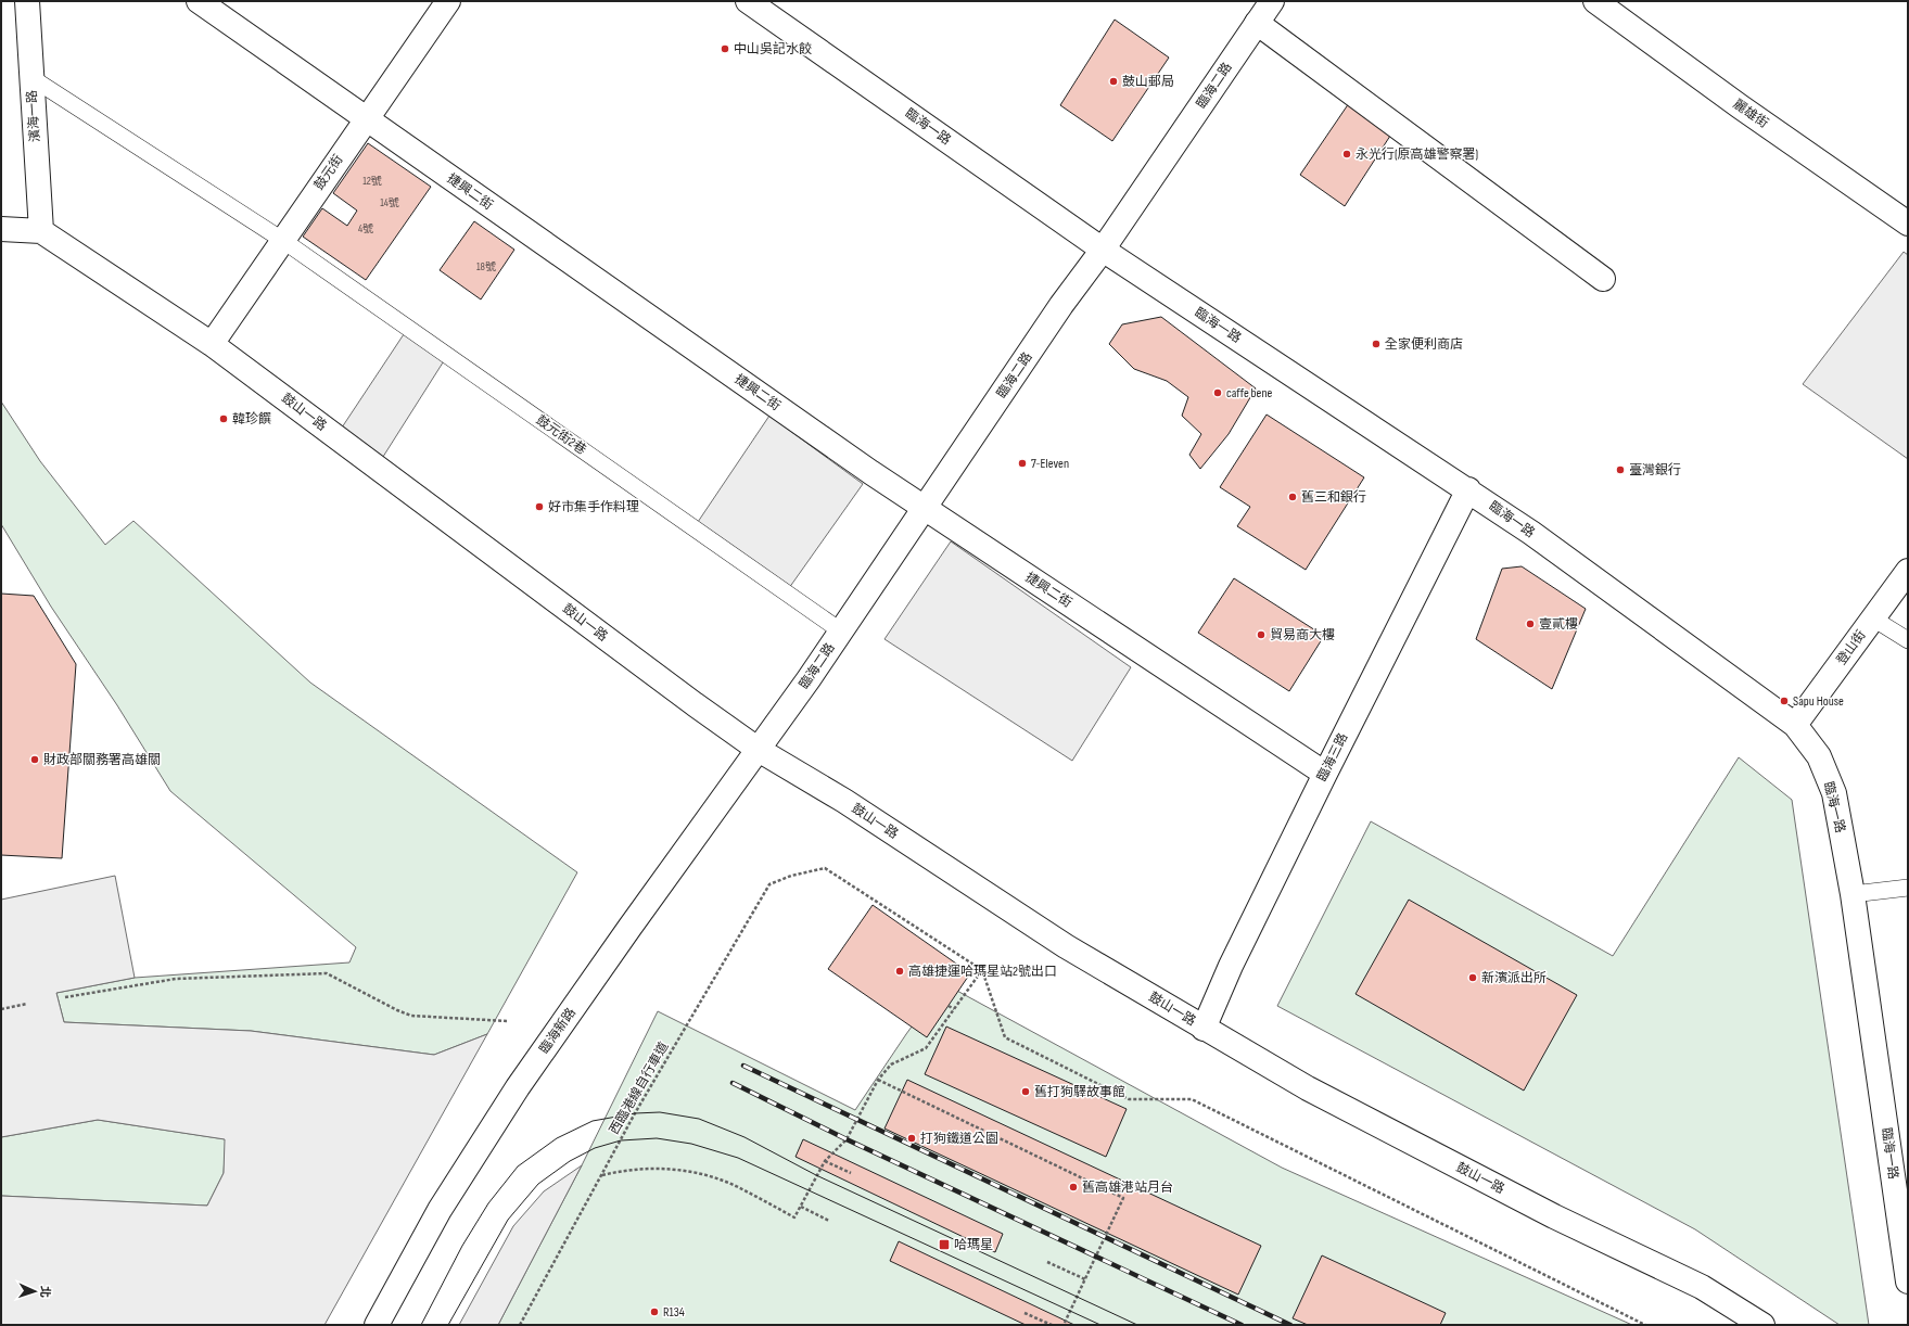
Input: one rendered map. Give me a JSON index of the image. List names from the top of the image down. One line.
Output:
{"streets":{"street":["臨海二路","麗雄街","濱海一路","臨海一路","鼓元街","捷興二街","鼓山一路","登山街","臨海三路","臨海新路"],"lane":["鼓元街2巷"],"path":["西臨港線自行車道"]},"crossings":[["臨海二路","臨海一路"],["臨海二路","捷興二街"],["臨海二路","鼓山一路"],["臨海二路","鼓元街2巷"],["臨海二路","臨海新路"],["濱海一路","鼓山一路"],["濱海一路","鼓元街2巷"],["臨海一路","登山街"],["臨海一路","臨海三路"],["鼓元街","捷興二街"],["鼓元街","鼓山一路"],["鼓元街","鼓元街2巷"],["捷興二街","臨海三路"],["鼓山一路","臨海三路"],["鼓山一路","臨海新路"]],"places":{"other":["中山吳記水餃","鼓山郵局","永光行(原高雄警察署)","全家便利商店","caffe bene","韓珍饌","7-Eleven","臺灣銀行","舊三和銀行","好市集手作料理","壹貳樓","貿易商大樓","Sapu House","財政部關務署高雄關","高雄捷運哈瑪星站2號出口","新濱派出所","舊打狗驛故事館","打狗鐵道公園","舊高雄港站月台","R134"],"transit":["哈瑪星"]},"house_numbers":["12號","14號","4號","18號"],"north":"right"}
